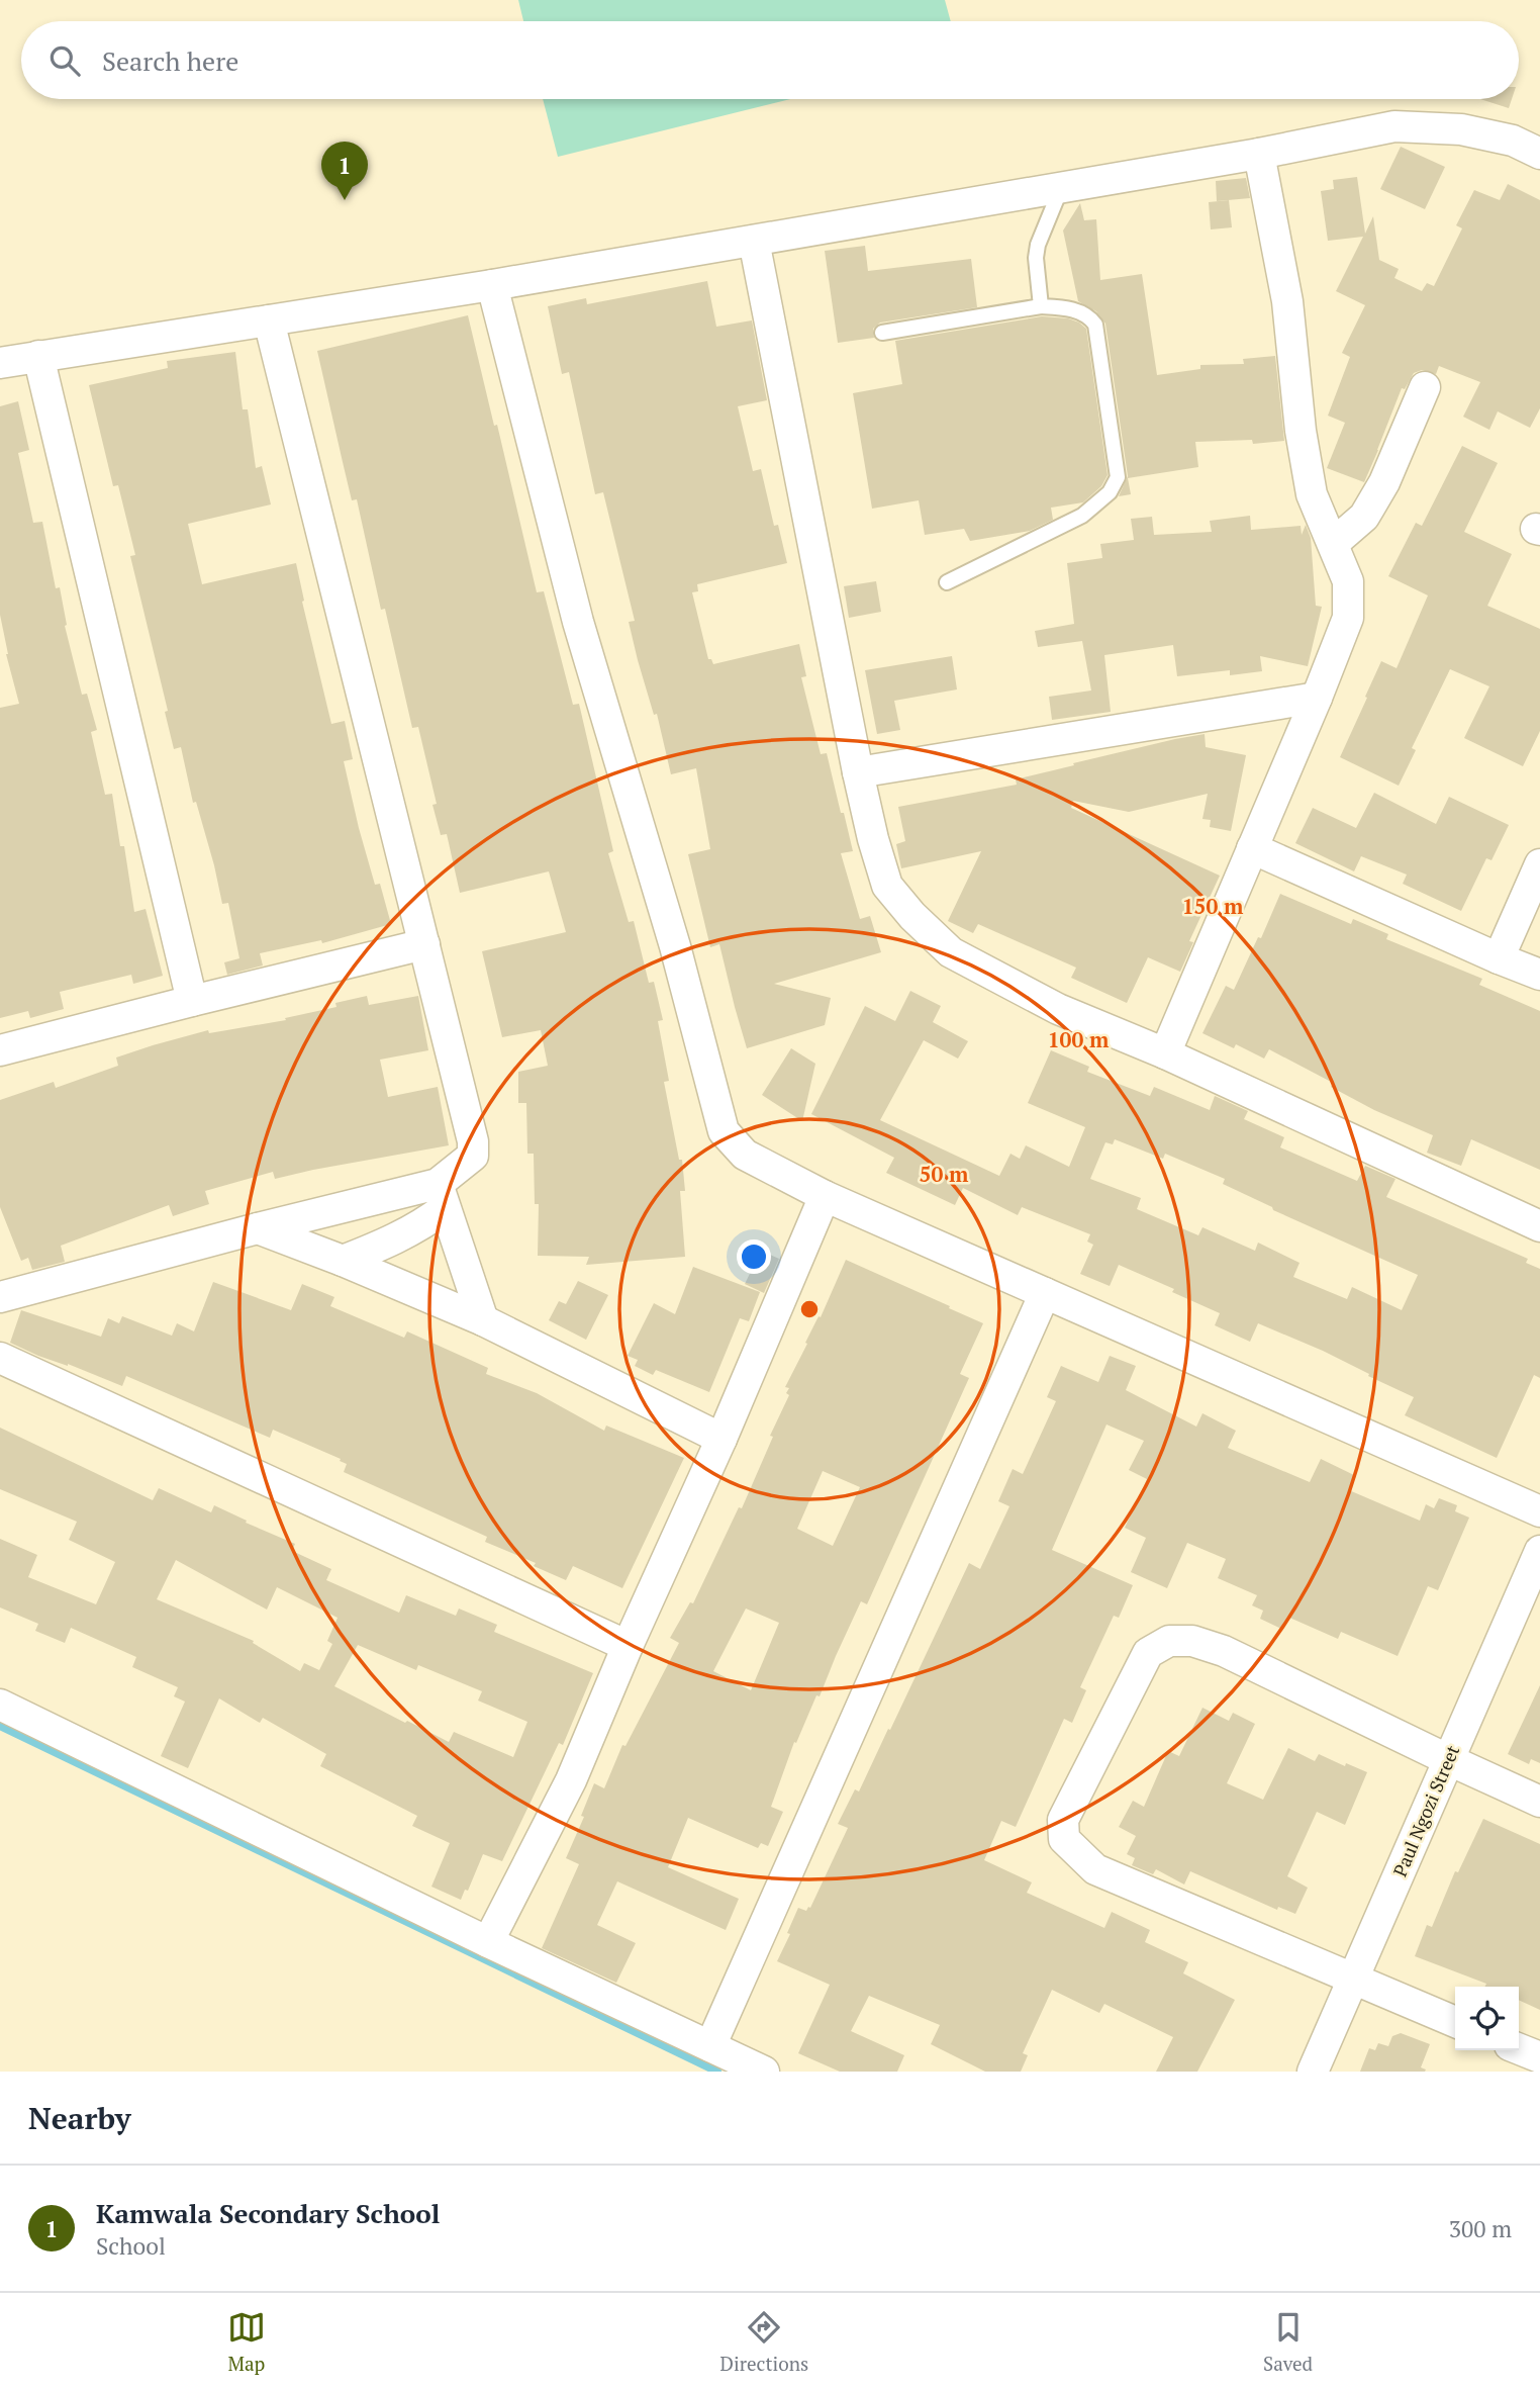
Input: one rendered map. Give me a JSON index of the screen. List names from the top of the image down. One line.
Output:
{"streets":{"street":["Paul Ngozi Street"]},"page":{"search":"Search here","pins":"1","heading":"Nearby","list":[{"mark":"1","name":"Kamwala Secondary School","note":"School","value":"300 m"}],"nav":["Map","Directions","Saved"]},"rings":["150 m","100 m","50 m"]}
